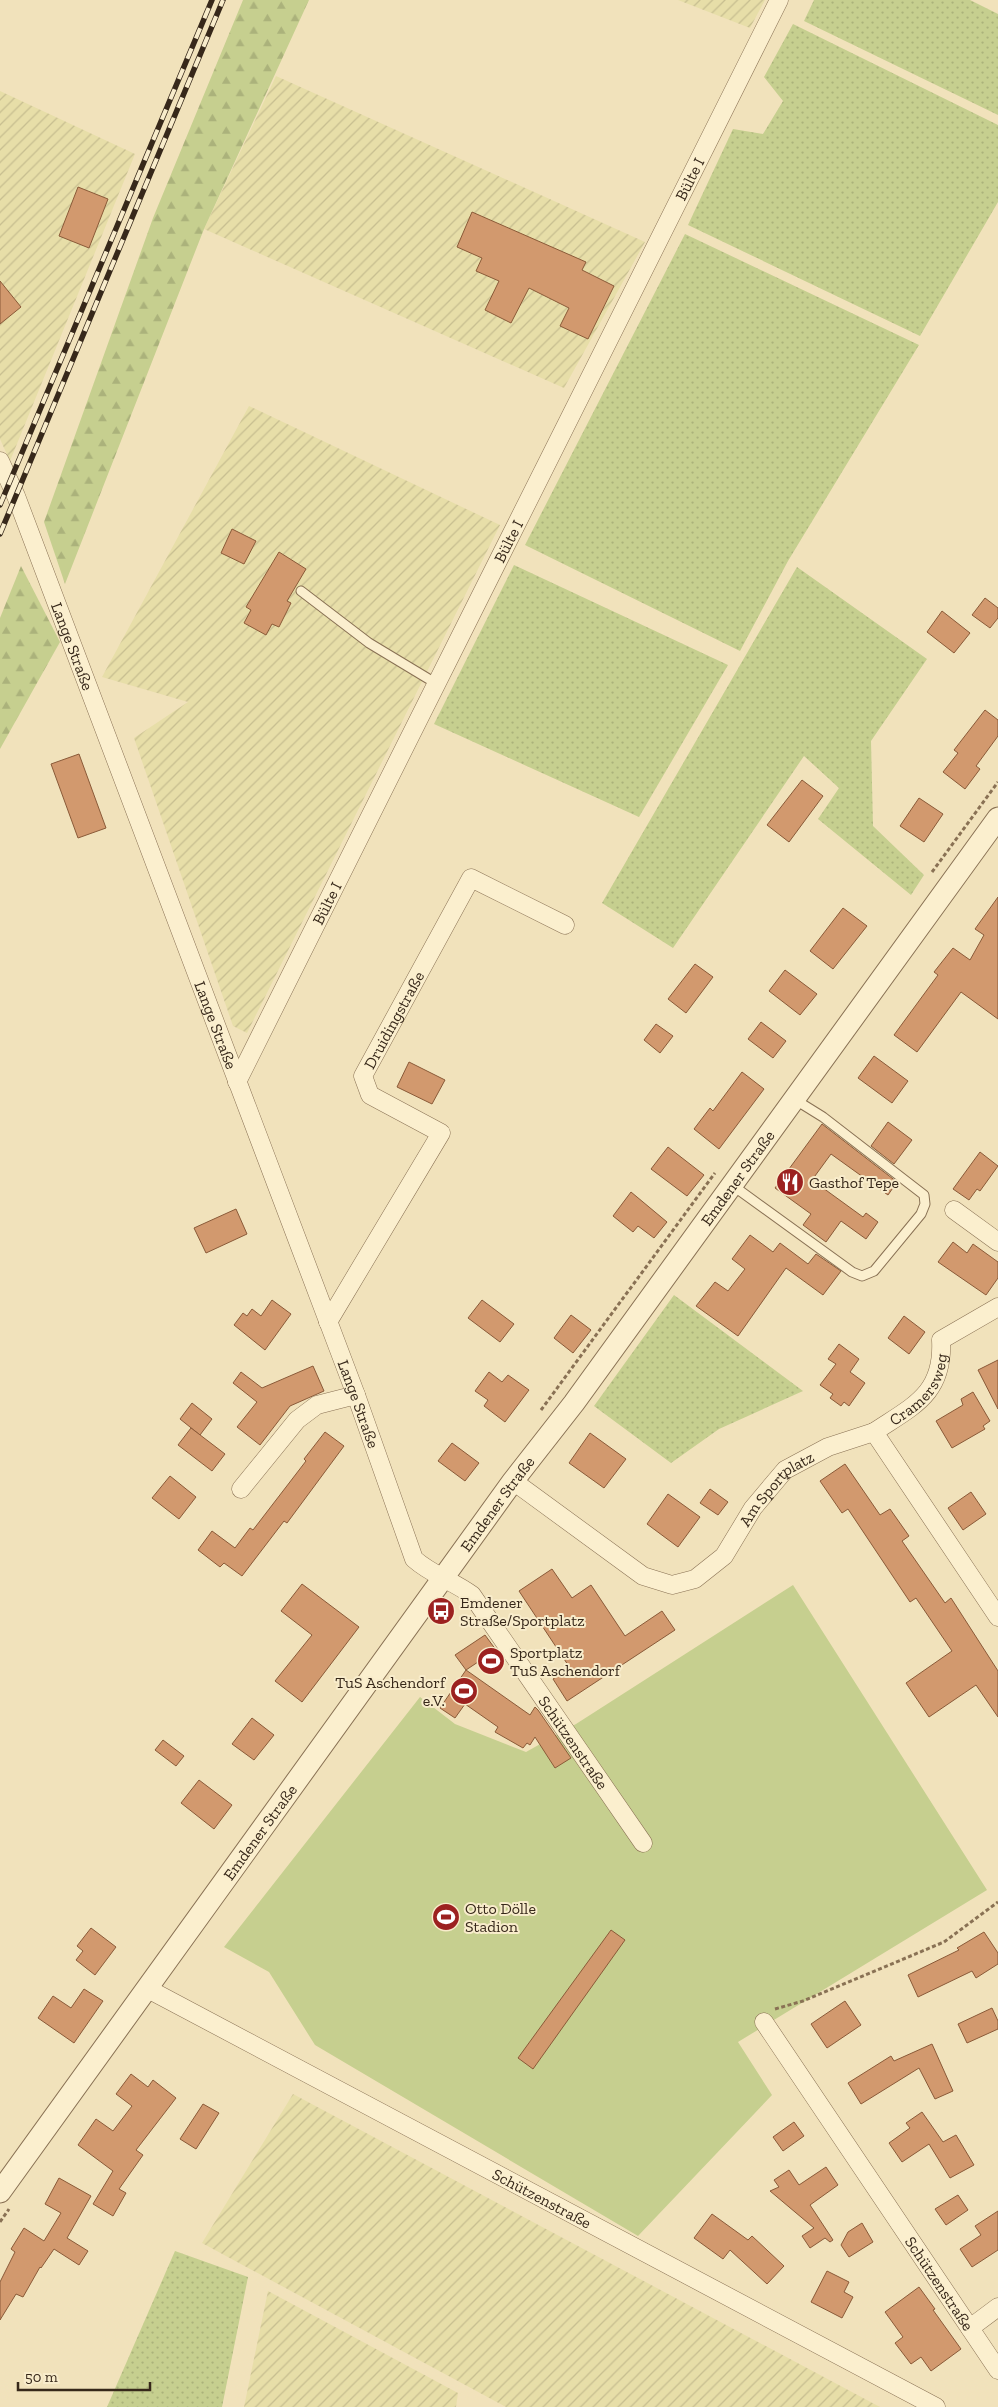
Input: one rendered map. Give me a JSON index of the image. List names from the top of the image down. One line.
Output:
{"streets":{"street":["Bülte I","Lange Straße","Druidingstraße","Emdener Straße","Cramersweg","Am Sportplatz","Schützenstraße"]},"crossings":[["Bülte I","Lange Straße"],["Lange Straße","Druidingstraße"],["Lange Straße","Emdener Straße"],["Lange Straße","Schützenstraße"],["Emdener Straße","Am Sportplatz"],["Emdener Straße","Schützenstraße"],["Cramersweg","Am Sportplatz"]],"places":{"restaurant":["Gasthof Tepe"],"bus stop":["Emdener Straße/Sportplatz"],"sports":["Sportplatz TuS Aschendorf","TuS Aschendorf e.V.","Otto Dölle Stadion"]},"scale_bar":"50 m"}
